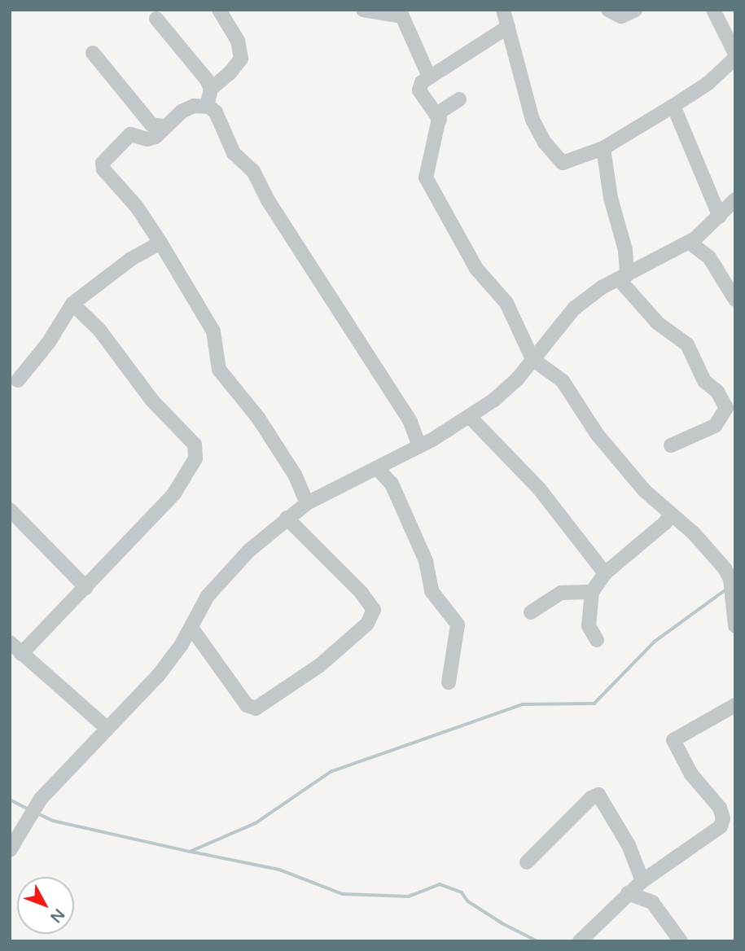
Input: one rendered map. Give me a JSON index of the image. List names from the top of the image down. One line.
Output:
{"north":"bottom right"}
